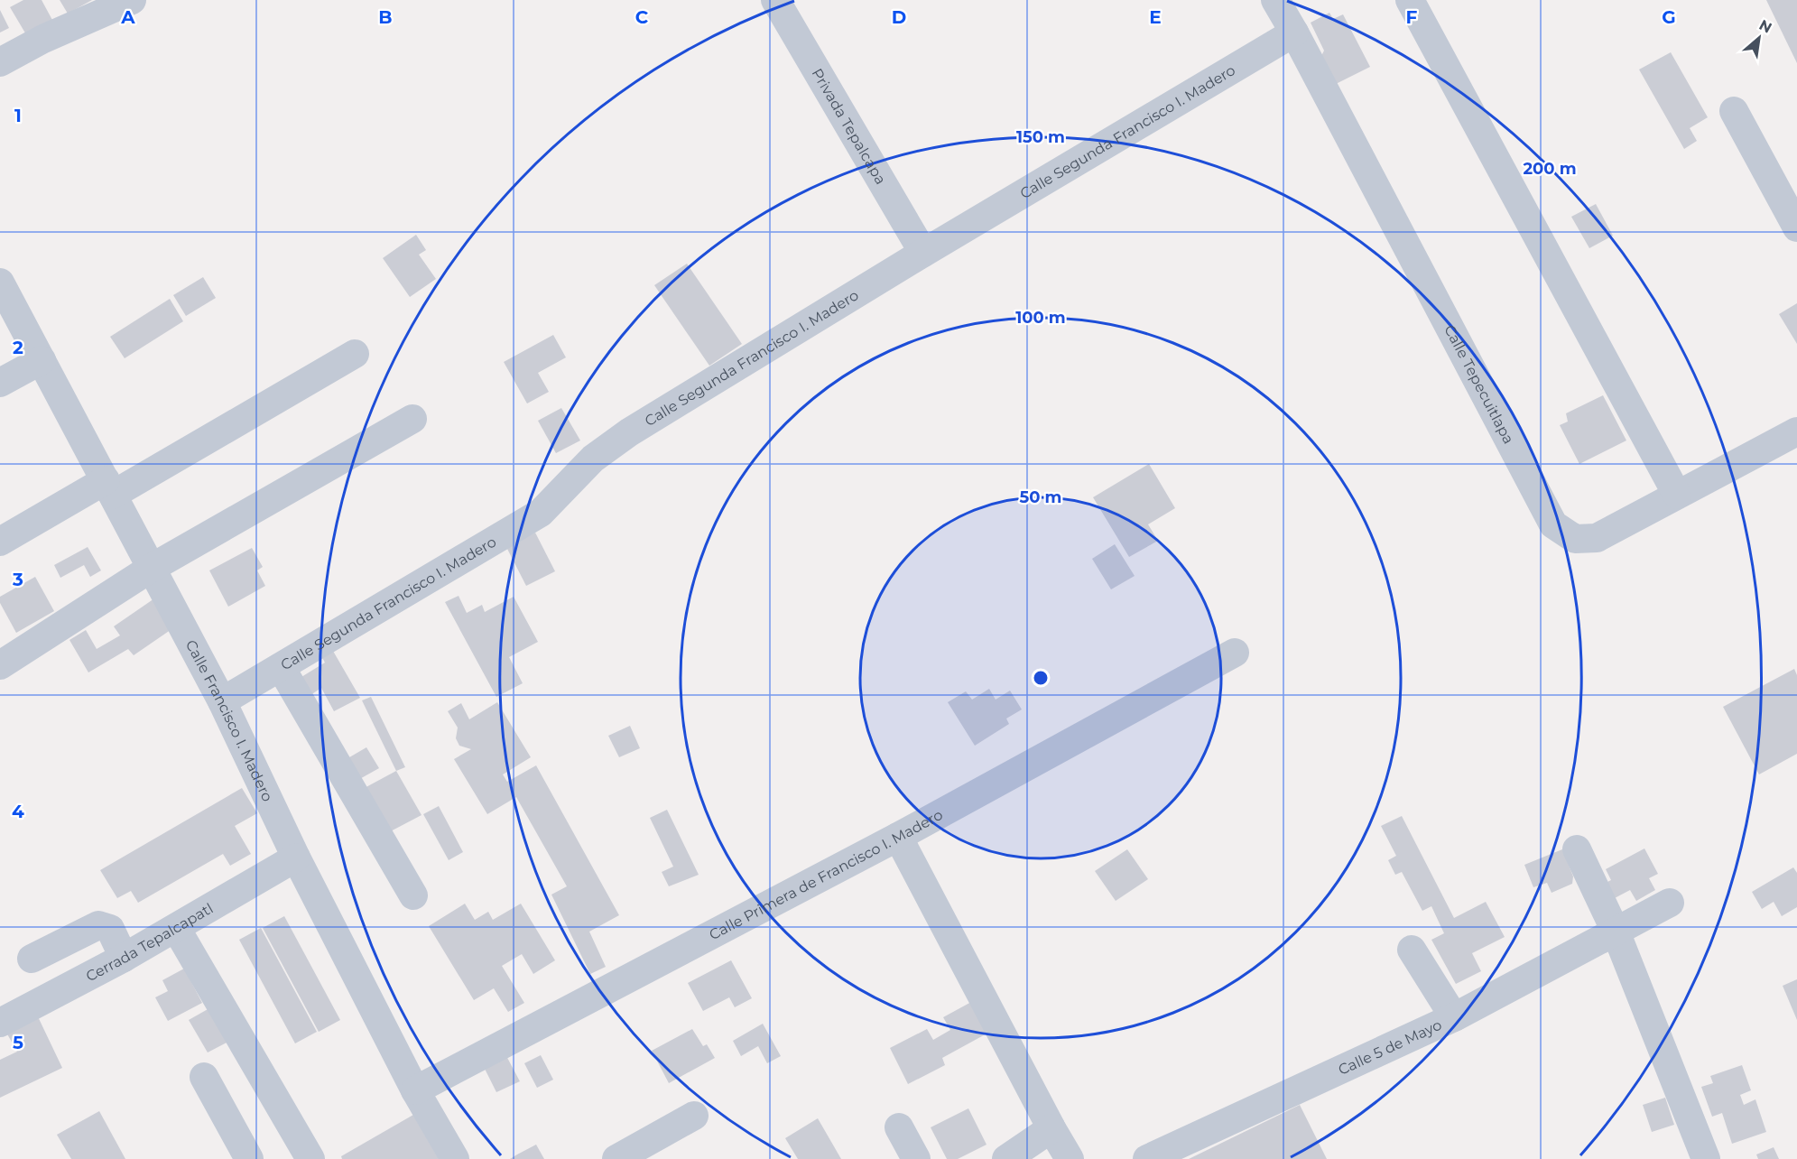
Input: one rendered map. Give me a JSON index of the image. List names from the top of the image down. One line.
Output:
{"streets":{"street":["Privada Tepalcapa","Calle Segunda Francisco I. Madero","Calle Tepecuitlapa","Calle Francisco I. Madero","Calle Primera de Francisco I. Madero","Cerrada Tepalcapatl","Calle 5 de Mayo"]},"crossings":[["Privada Tepalcapa","Calle Segunda Francisco I. Madero"],["Calle Segunda Francisco I. Madero","Calle Tepecuitlapa"],["Calle Segunda Francisco I. Madero","Calle Francisco I. Madero"],["Calle Francisco I. Madero","Calle Primera de Francisco I. Madero"],["Calle Francisco I. Madero","Cerrada Tepalcapatl"]],"north":"top right","grid":{"columns":["A","B","C","D","E","F","G"],"rows":["1","2","3","4","5"]},"rings":["150 m","200 m","100 m","50 m"]}
